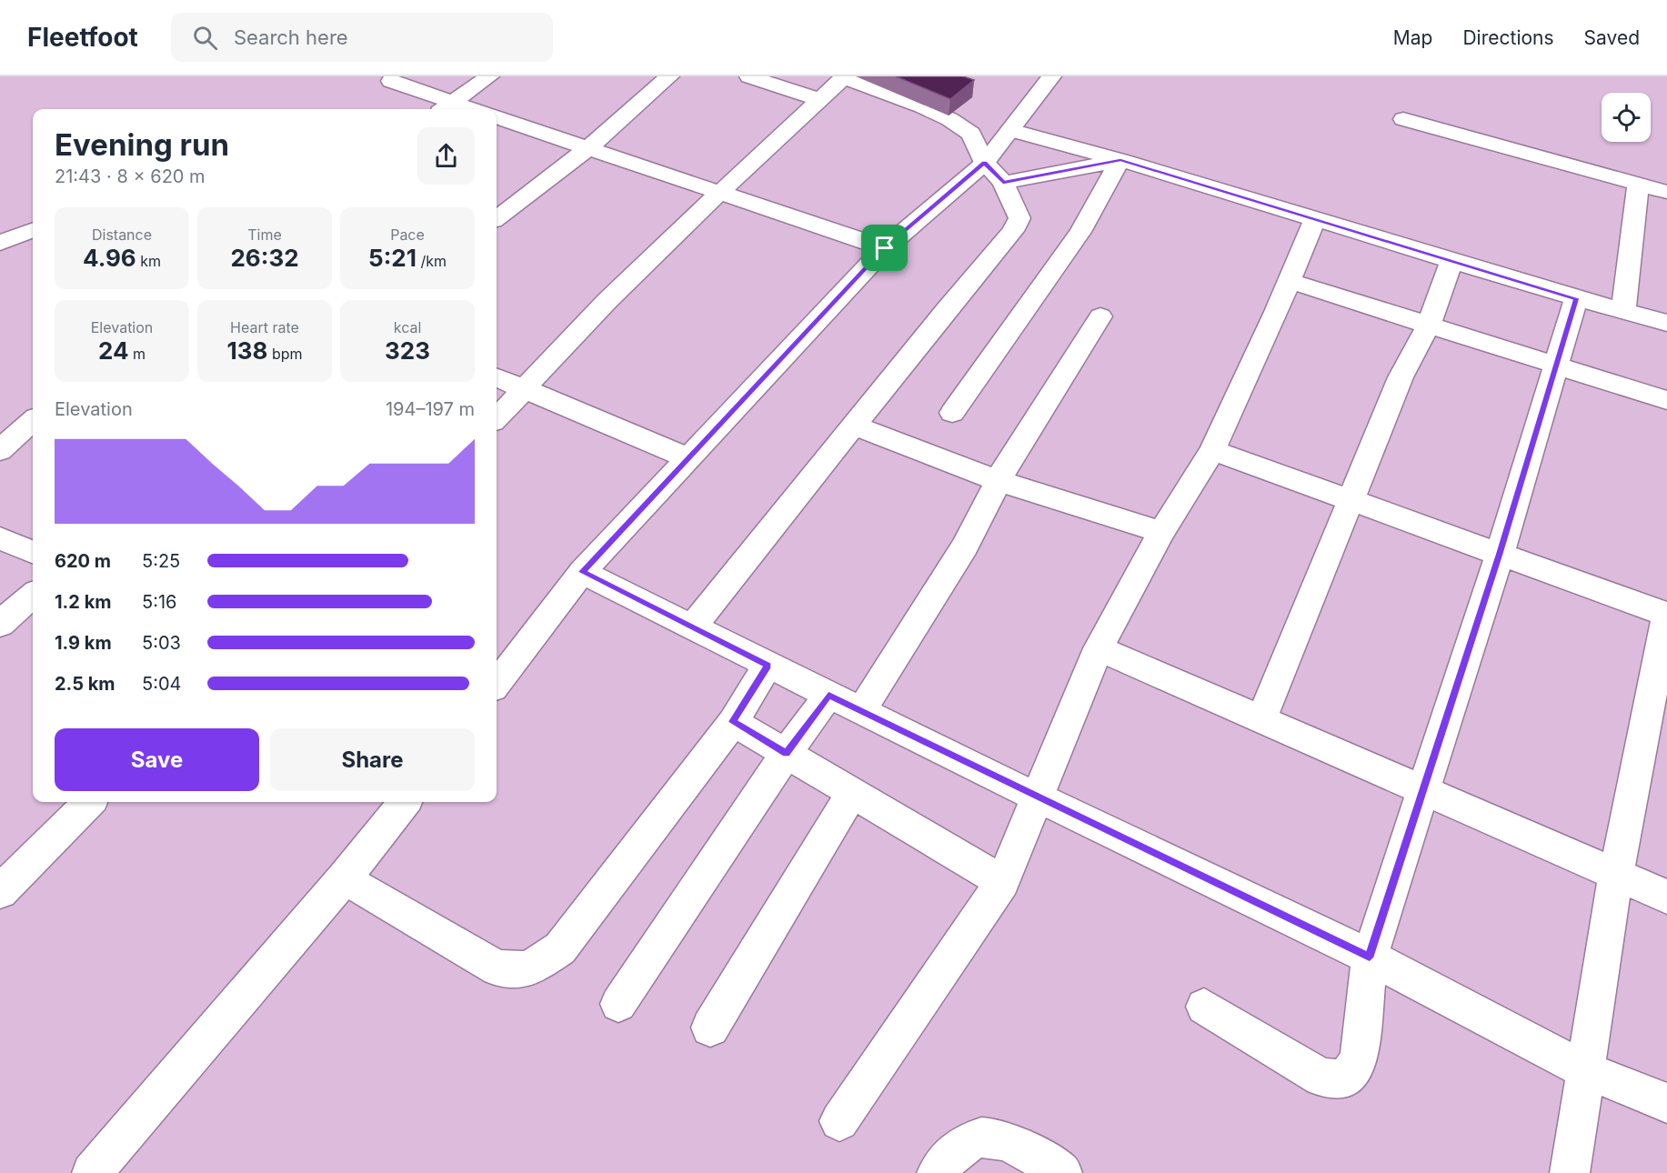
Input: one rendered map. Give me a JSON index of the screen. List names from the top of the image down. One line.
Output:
{"page":{"header":"Fleetfoot","search":"Search here","nav":["Map","Directions","Saved"],"heading":["Evening run","21:43 · 8 × 620 m"],"stats":[["Distance","4.96 km"],["Time","26:32"],["Pace","5:21 /km"],["Elevation","24 m"],["Heart rate","138 bpm"],["kcal","323"]],"chart":["Elevation","194–197 m"],"list":[{"name":"620 m","note":"5:25"},{"name":"1.2 km","note":"5:16"},{"name":"1.9 km","note":"5:03"},{"name":"2.5 km","note":"5:04"}],"buttons":["Save","Share"]}}
